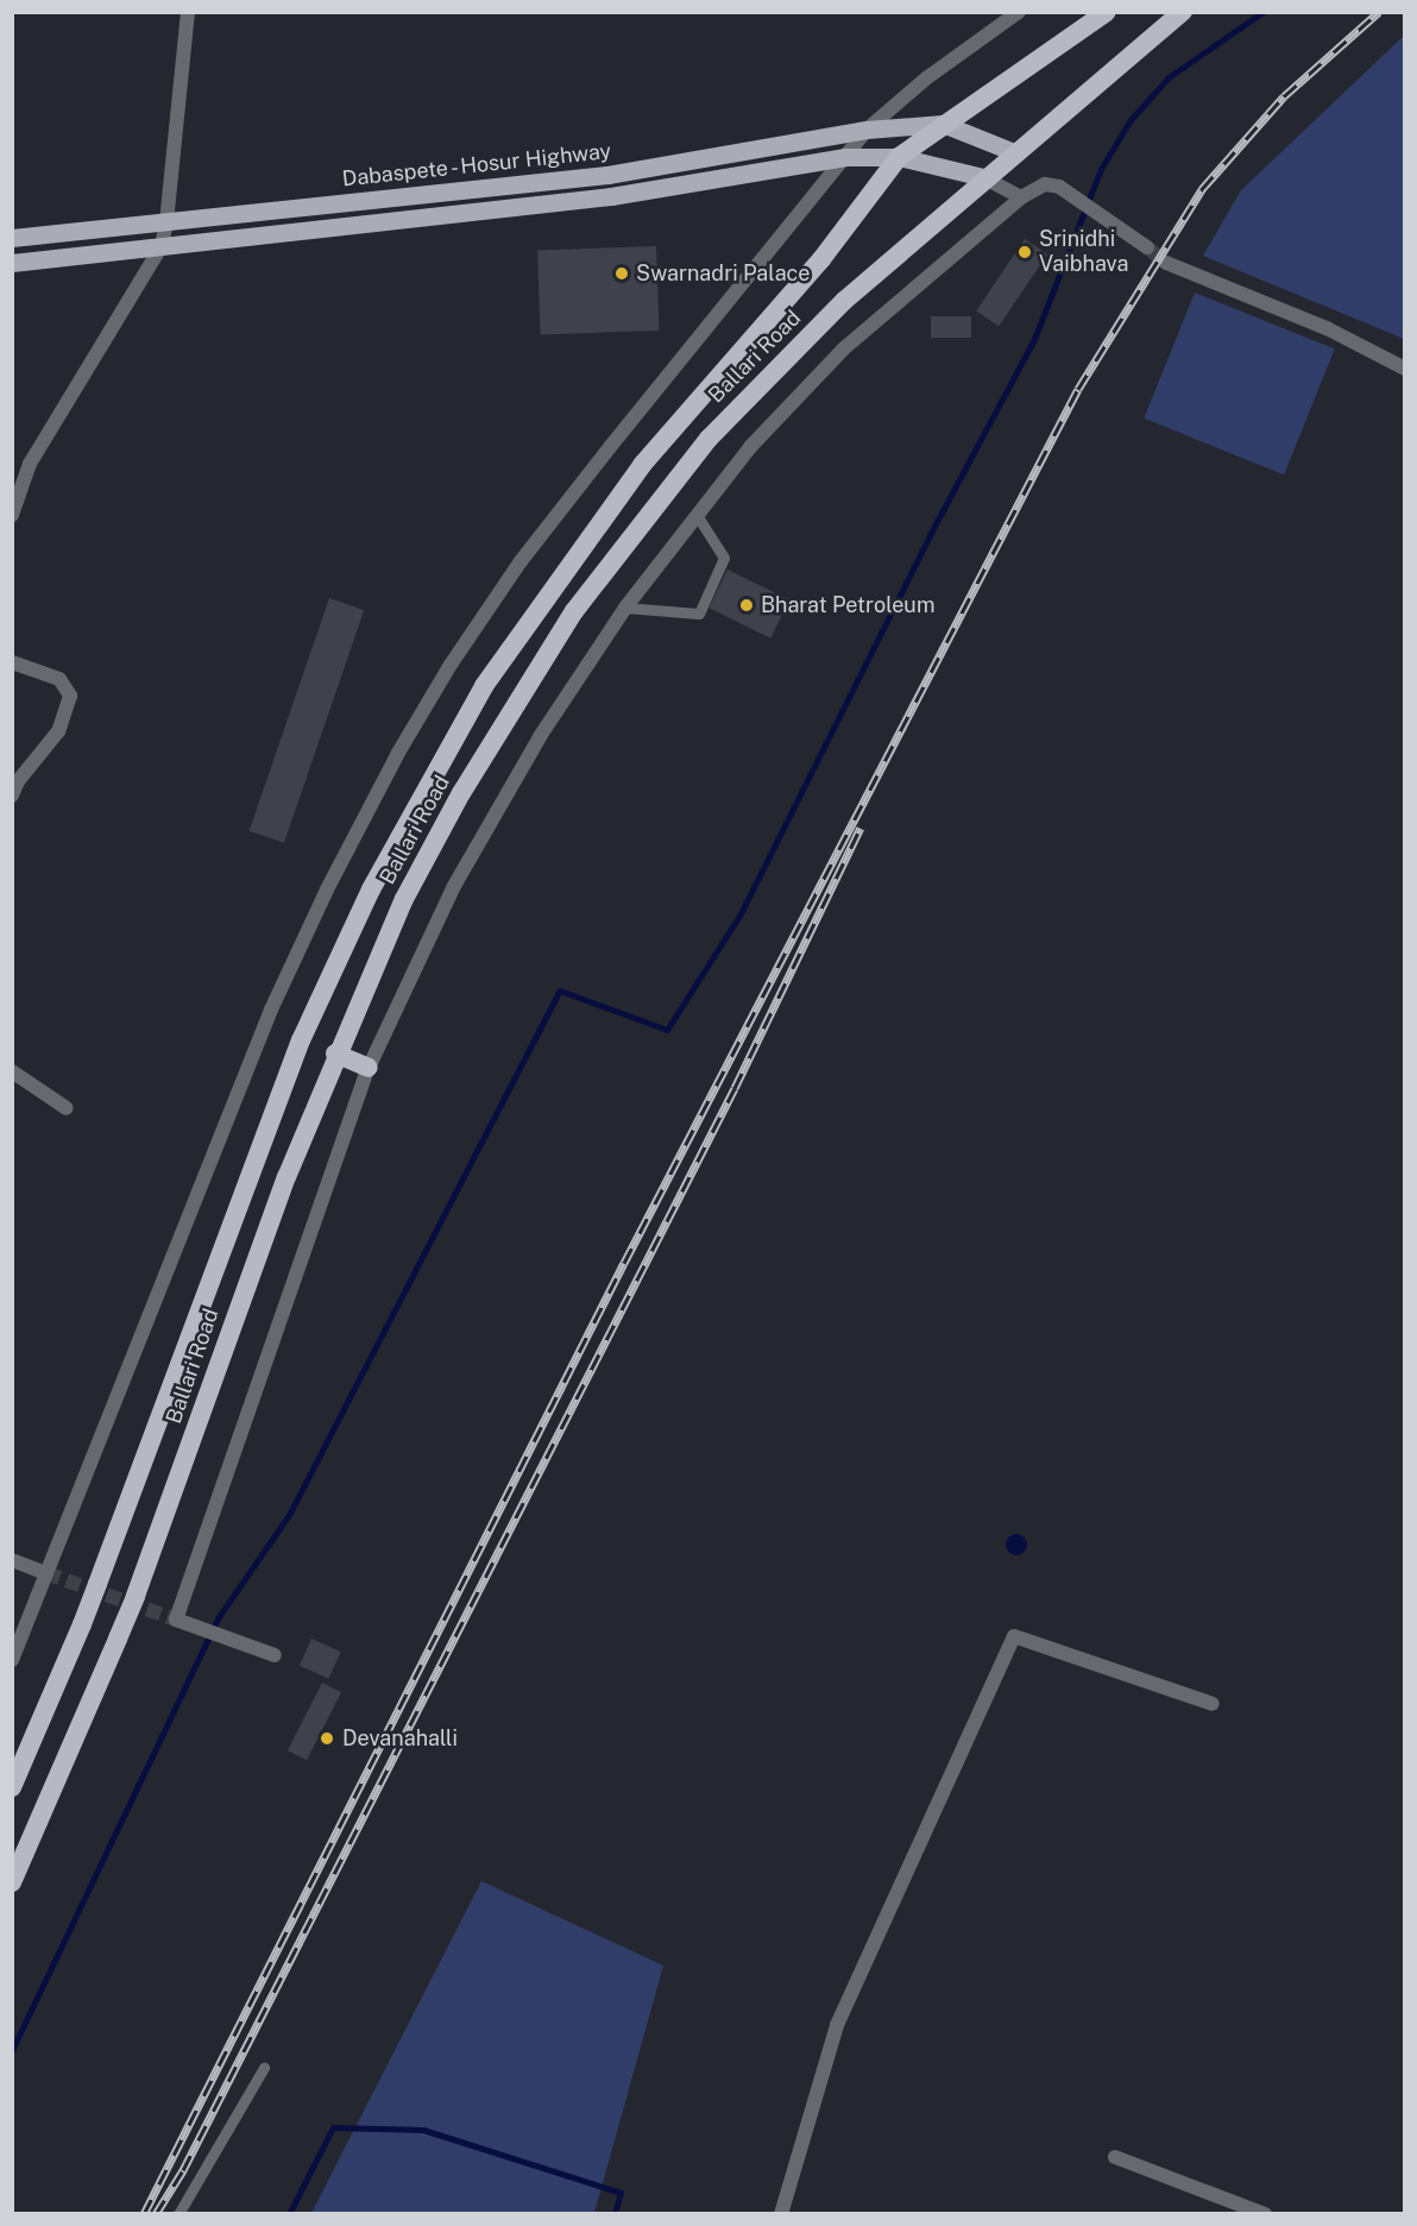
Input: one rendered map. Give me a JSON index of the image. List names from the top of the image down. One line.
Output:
{"streets":{"highway":["Ballari Road"],"main road":["Dabaspete - Hosur Highway"]},"crossings":[["Dabaspete - Hosur Highway","Ballari Road"]],"places":["Srinidhi Vaibhava","Swarnadri Palace","Bharat Petroleum","Devanahalli"]}
